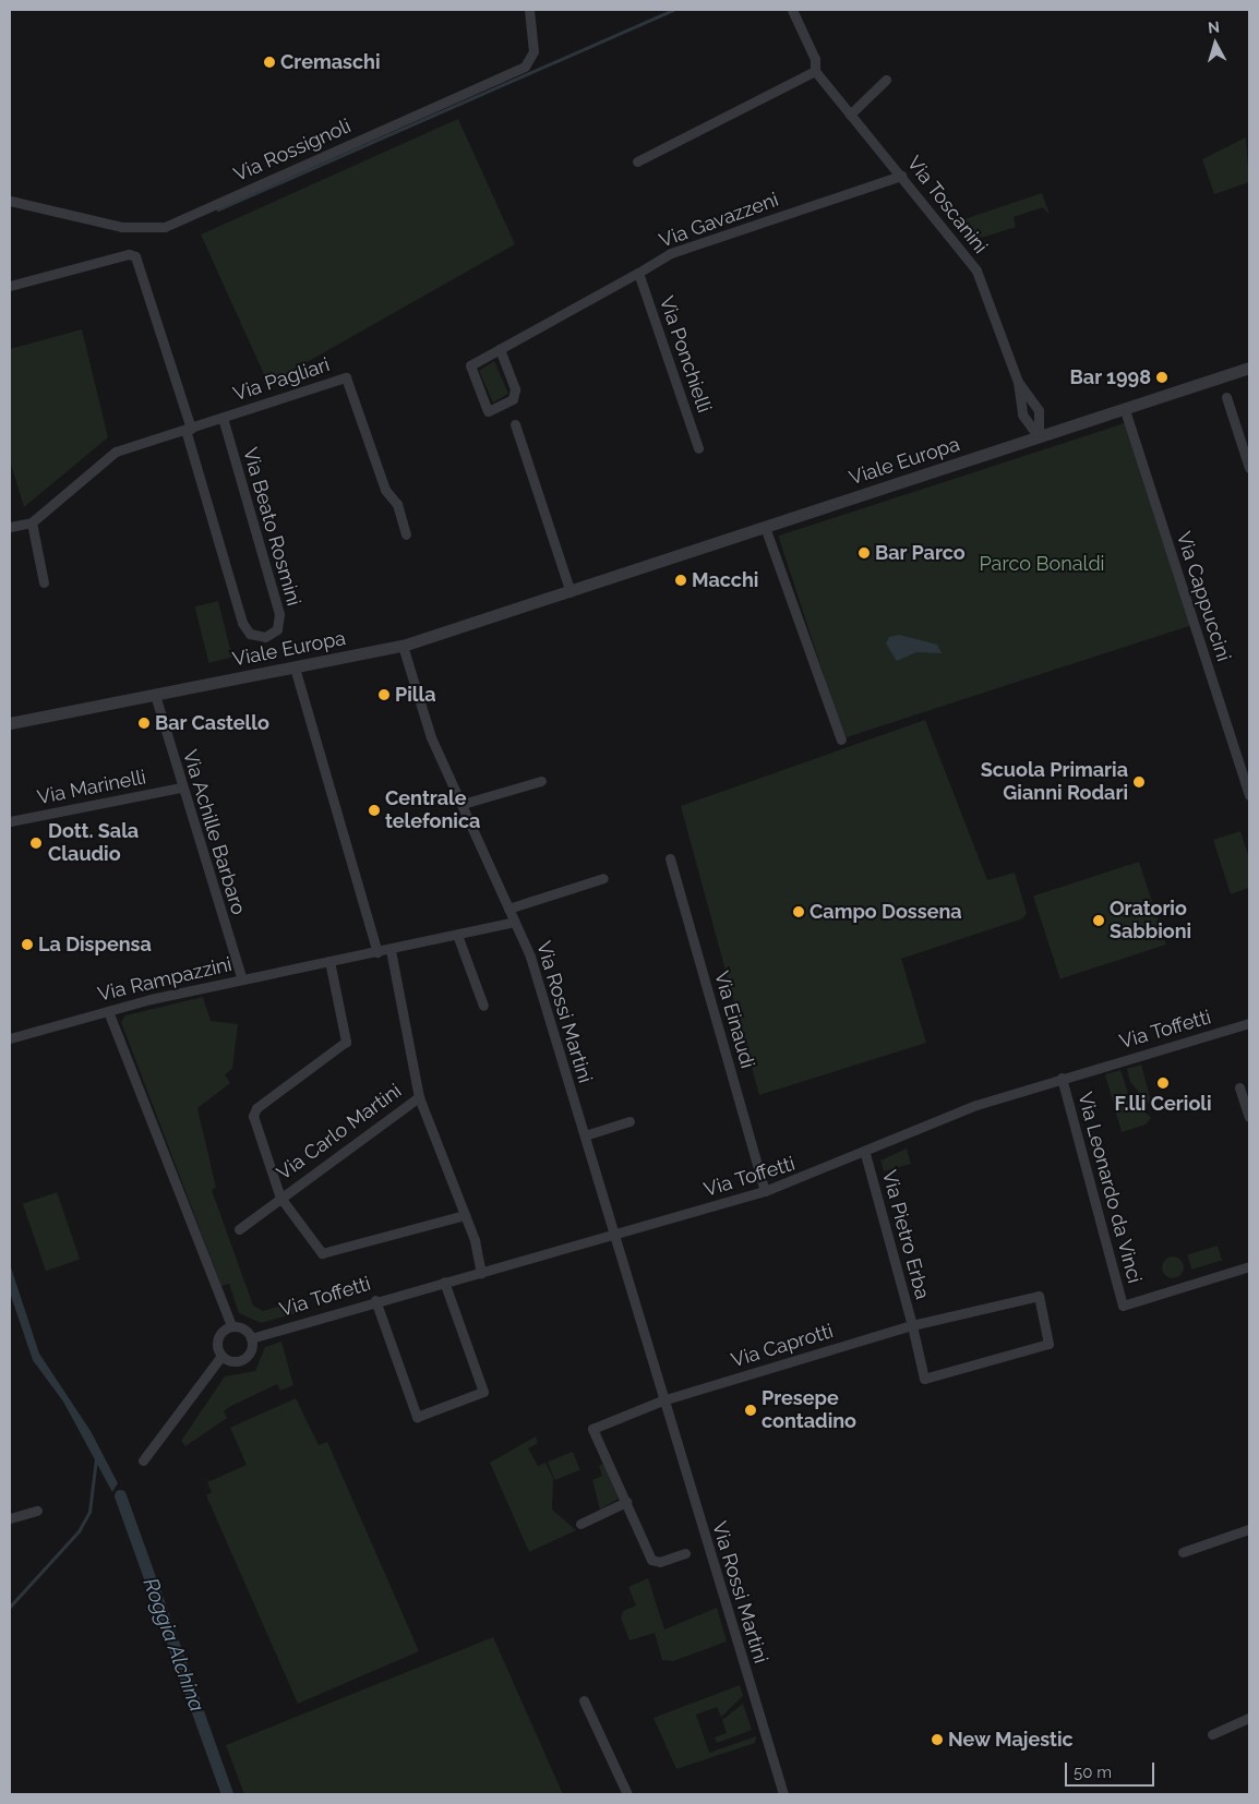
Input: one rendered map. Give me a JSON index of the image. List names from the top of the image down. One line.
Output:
{"streets":{"street":["Via Rossignoli","Via Toscanini","Via Gavazzeni","Via Ponchielli","Via Pagliari","Viale Europa","Via Beato Rosmini","Via Cappuccini","Via Marinelli","Via Achille Barbaro","Via Rampazzini","Via Rossi Martini","Via Einaudi","Via Toffetti","Via Carlo Martini","Via Leonardo da Vinci","Via Pietro Erba","Via Caprotti"]},"crossings":[["Via Toscanini","Via Gavazzeni"],["Via Toscanini","Viale Europa"],["Via Gavazzeni","Via Ponchielli"],["Via Pagliari","Via Beato Rosmini"],["Viale Europa","Via Cappuccini"],["Viale Europa","Via Achille Barbaro"],["Viale Europa","Via Rossi Martini"],["Via Marinelli","Via Achille Barbaro"],["Via Achille Barbaro","Via Rampazzini"],["Via Rampazzini","Via Rossi Martini"],["Via Rampazzini","Via Carlo Martini"],["Via Rossi Martini","Via Toffetti"],["Via Rossi Martini","Via Caprotti"],["Via Einaudi","Via Toffetti"],["Via Toffetti","Via Carlo Martini"],["Via Toffetti","Via Leonardo da Vinci"],["Via Toffetti","Via Pietro Erba"],["Via Pietro Erba","Via Caprotti"]],"water":["Roggia Alchina"],"parks":["Parco Bonaldi"],"places":["Cremaschi","Bar 1998","Bar Parco","Macchi","Pilla","Bar Castello","Scuola Primaria Gianni Rodari","Centrale telefonica","Dott. Sala Claudio","Campo Dossena","Oratorio Sabbioni","La Dispensa","F.lli Cerioli","Presepe contadino","New Majestic"],"scale_bar":"50 m","north":"top"}
